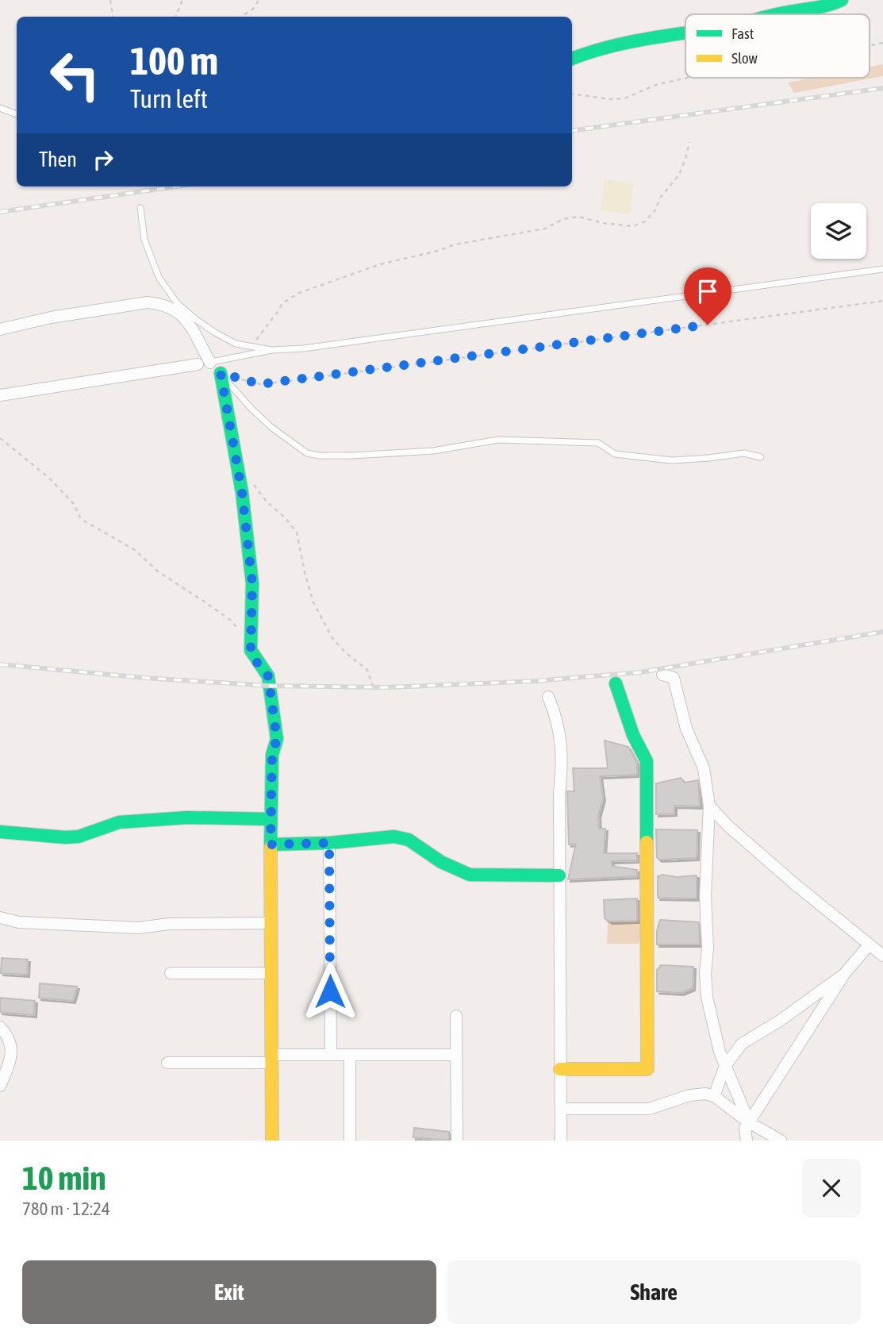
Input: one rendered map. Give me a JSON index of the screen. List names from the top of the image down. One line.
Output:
{"legend":["Fast","Slow"],"page":{"turn":["100 m","Turn left"],"then":"Then","heading":["10 min","780 m · 12:24"],"buttons":["Exit","Share"]}}
